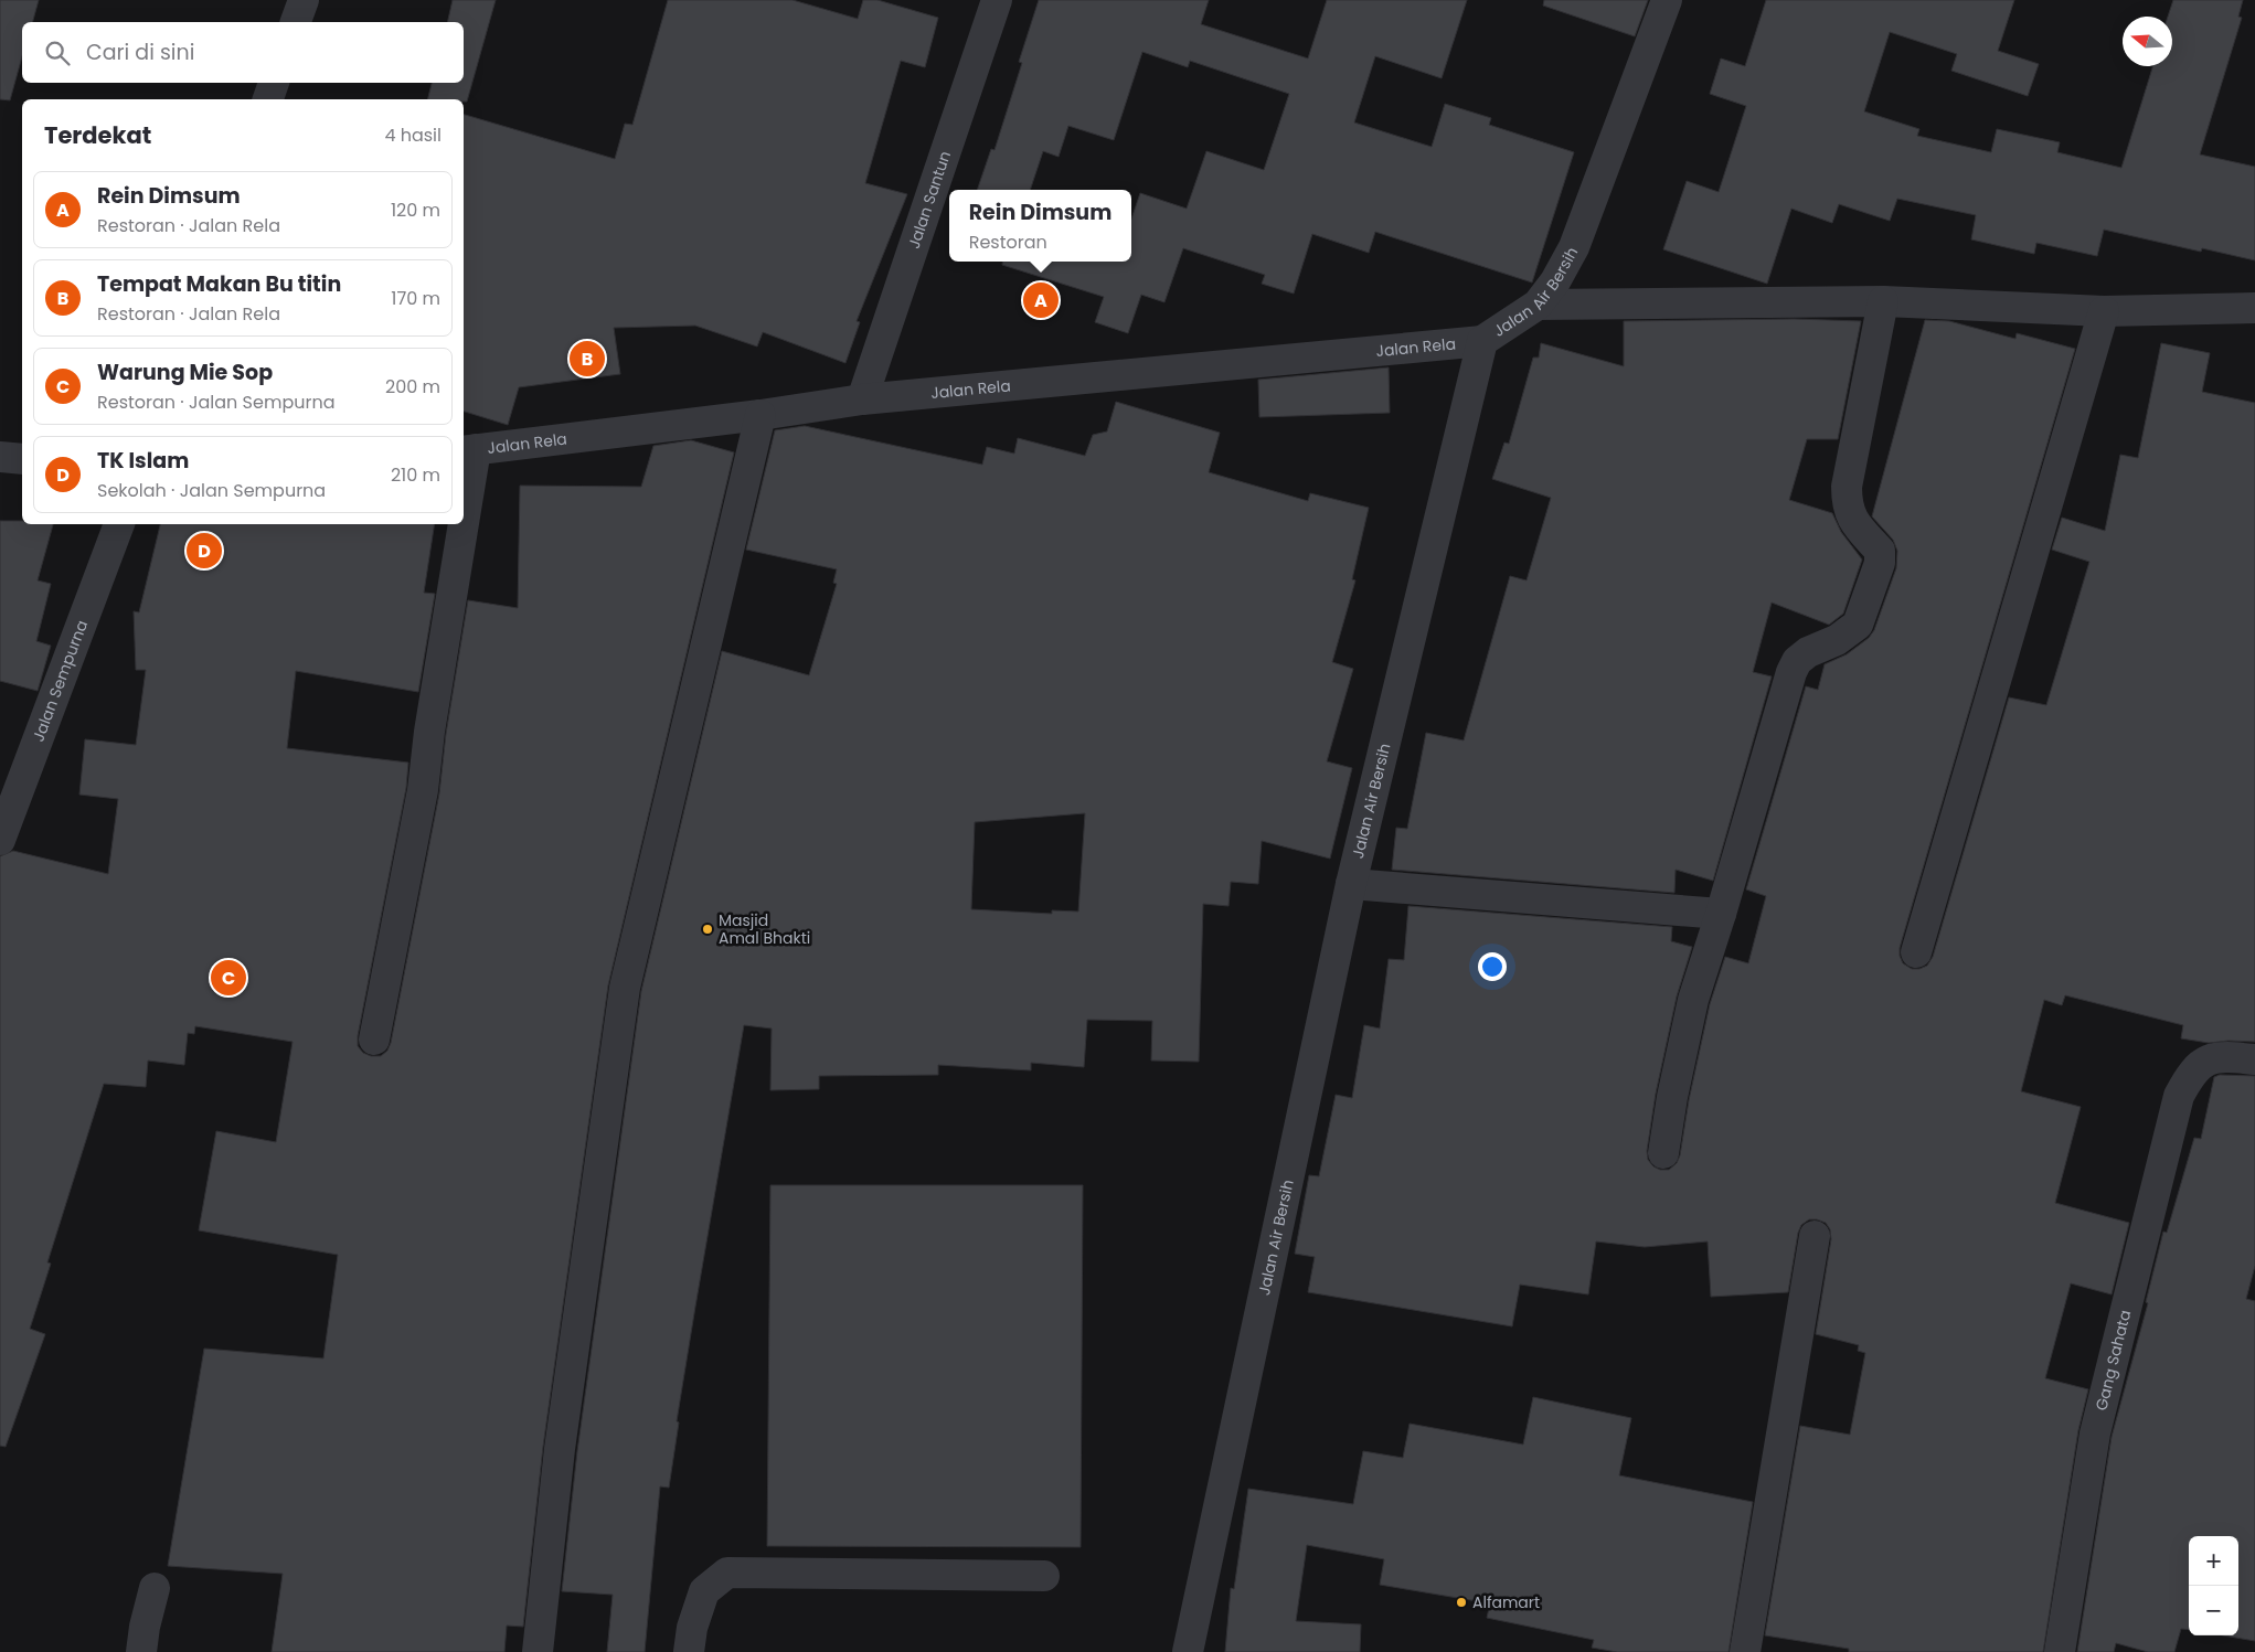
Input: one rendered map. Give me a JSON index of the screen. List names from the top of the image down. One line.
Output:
{"streets":{"street":["Jalan Santun","Jalan Air Bersih","Jalan Rela","Jalan Sempurna","Gang Sahata"]},"crossings":[["Jalan Santun","Jalan Rela"],["Jalan Air Bersih","Jalan Rela"]],"places":["Masjid Amal Bhakti","Alfamart"],"north":"left","page":{"search":"Cari di sini","heading":["Terdekat","4 hasil"],"list":[{"mark":"A","name":"Rein Dimsum","note":"Restoran · Jalan Rela","value":"120 m"},{"mark":"B","name":"Tempat Makan Bu titin","note":"Restoran · Jalan Rela","value":"170 m"},{"mark":"C","name":"Warung Mie Sop","note":"Restoran · Jalan Sempurna","value":"200 m"},{"mark":"D","name":"TK Islam","note":"Sekolah · Jalan Sempurna","value":"210 m"}],"popup":["Rein Dimsum","Restoran"],"pins":["A","B","D","C"],"map_buttons":["+","−"]}}
